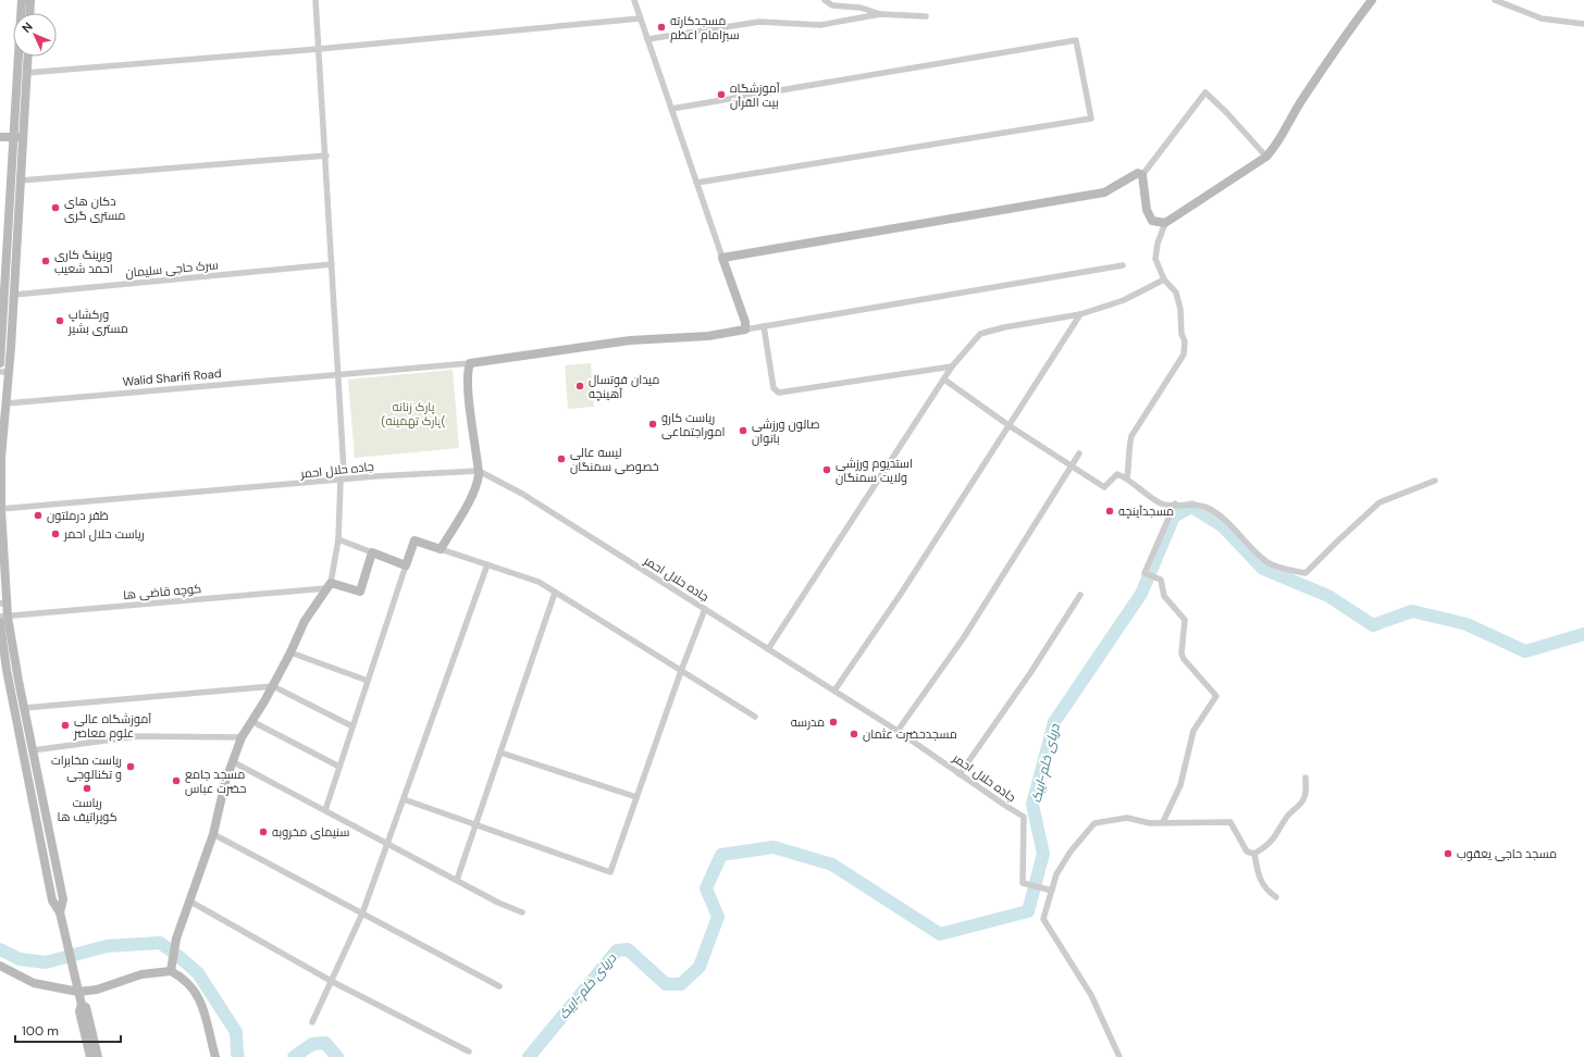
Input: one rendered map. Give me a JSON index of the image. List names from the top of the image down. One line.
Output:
{"streets":{"street":["سرک حاجی سلیمان","Walid Sharifi Road","جاده حلال احمر","کوچه قاضی ها"]},"water":["دریای خلم-ایبک"],"parks":["پارک زنانه (پارک تهمینه("],"places":["مسجدکارته سبزامام اعظم","آموزشگاه بیت القرآن","دکان های مستری گری","ویرینگ کاری احمد شعیب","ورکشاپ مستری بشیر","میدان فوتسال آهینچه","ریاست کارو اموراجتماعی","صالون ورزشی بانوان","لیسه عالی خصوصی سمنگان","استدیوم ورزشی ولایت سمنگان","مسجدآینچه","ظفر درملتون","ریاست حلال احمر","مدرسه","آموزشگاه عالی علوم معاصر","مسجدحضرت عثمان","ریاست مخابرات و تکنالوجی","مسجد جامع حضرت عباس","ریاست کوپراتیف ها","سنیمای مخروبه","مسجد حاجی یعقوب"],"scale_bar":"100 m","north":"top left"}
